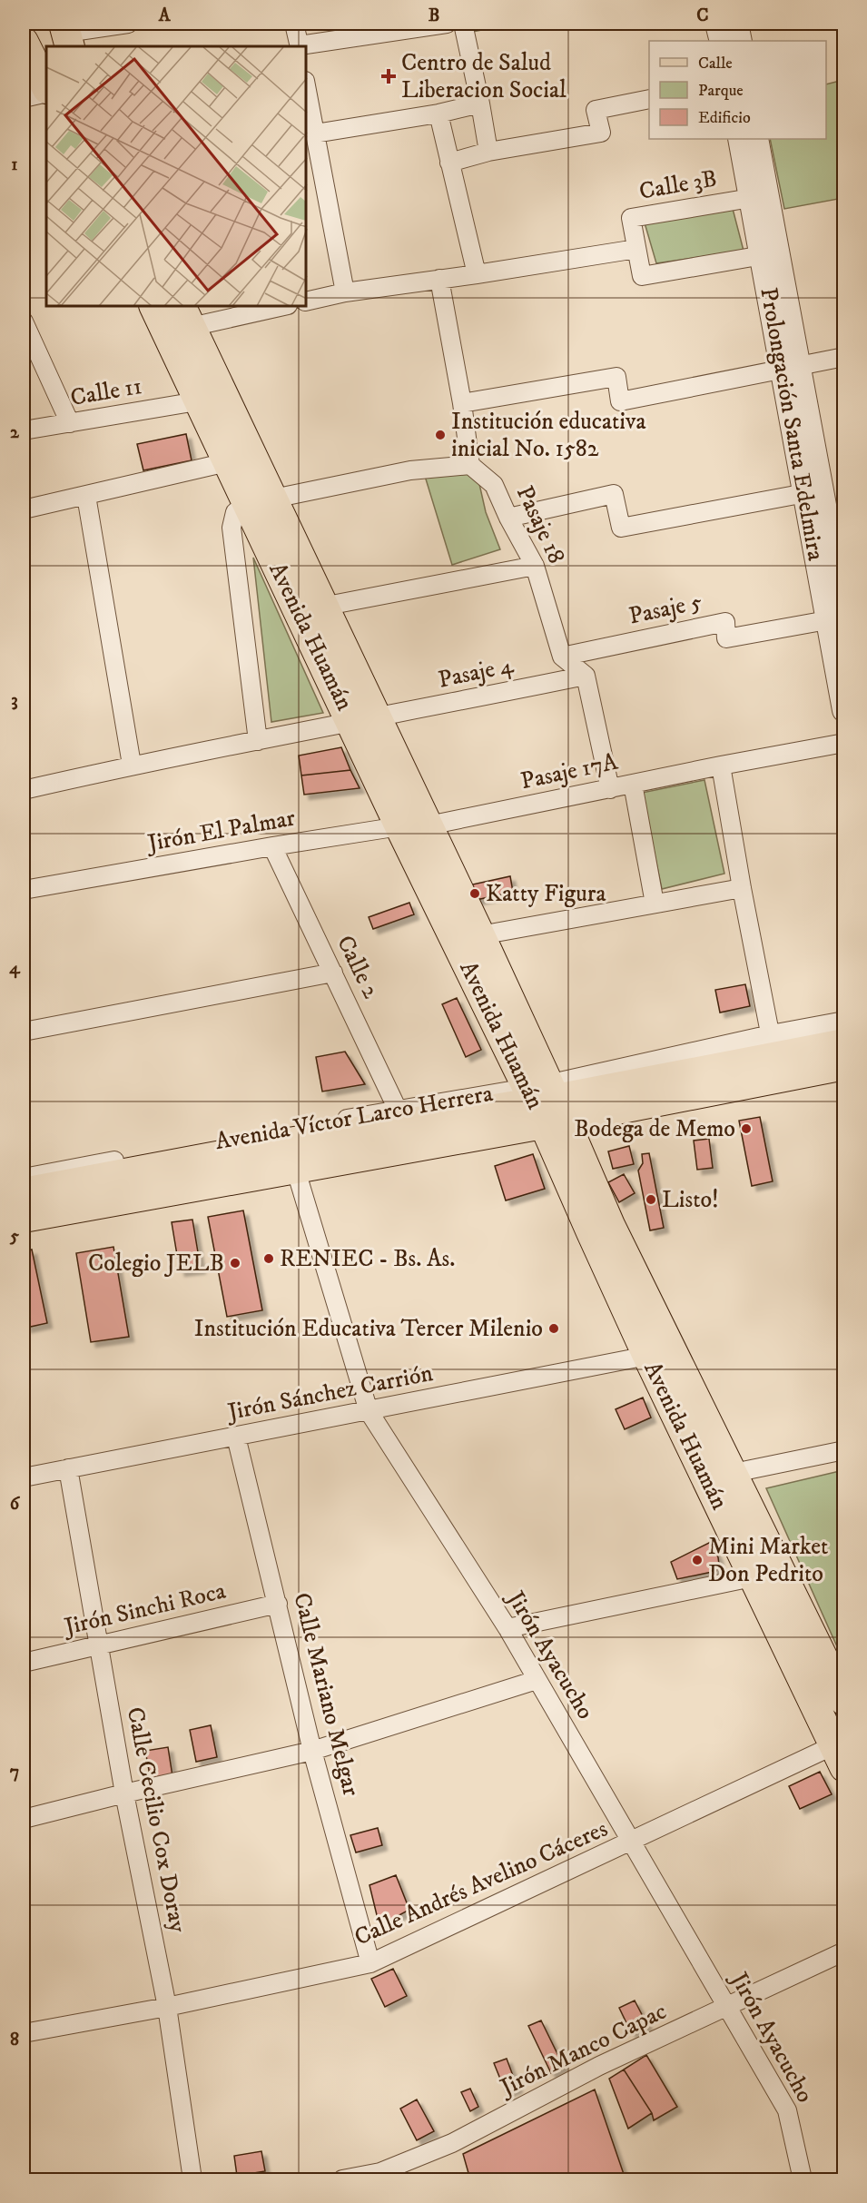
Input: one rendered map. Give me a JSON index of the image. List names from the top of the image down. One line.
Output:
{"streets":{"main road":["Avenida Huamán","Avenida Víctor Larco Herrera"],"street":["Calle 3B","Calle 11","Prolongación Santa Edelmira","Pasaje 18","Pasaje 5","Pasaje 4","Pasaje 17A","Jirón El Palmar","Calle 2","Jirón Sánchez Carrión","Jirón Sinchi Roca","Jirón Ayacucho","Calle Mariano Melgar","Calle Cecilio Cox Doray","Calle Andrés Avelino Cáceres","Jirón Manco Capac"]},"crossings":[["Calle 3B","Prolongación Santa Edelmira"],["Calle 11","Avenida Huamán"],["Prolongación Santa Edelmira","Pasaje 5"],["Pasaje 18","Pasaje 5"],["Avenida Huamán","Pasaje 4"],["Avenida Huamán","Pasaje 17A"],["Avenida Huamán","Jirón El Palmar"],["Avenida Huamán","Avenida Víctor Larco Herrera"],["Avenida Huamán","Jirón Sánchez Carrión"],["Avenida Huamán","Calle Andrés Avelino Cáceres"],["Pasaje 17A","Jirón El Palmar"],["Jirón El Palmar","Calle 2"],["Calle 2","Avenida Víctor Larco Herrera"],["Avenida Víctor Larco Herrera","Jirón Ayacucho"],["Jirón Sánchez Carrión","Jirón Ayacucho"],["Jirón Sánchez Carrión","Calle Mariano Melgar"],["Jirón Sánchez Carrión","Calle Cecilio Cox Doray"],["Jirón Sinchi Roca","Calle Mariano Melgar"],["Jirón Sinchi Roca","Calle Cecilio Cox Doray"],["Jirón Ayacucho","Calle Andrés Avelino Cáceres"],["Jirón Ayacucho","Jirón Manco Capac"],["Calle Mariano Melgar","Calle Andrés Avelino Cáceres"],["Calle Cecilio Cox Doray","Calle Andrés Avelino Cáceres"]],"places":{"health":["Centro de Salud Liberacion Social"],"other":["Institución educativa inicial No. 1582","Katty Figura","Bodega de Memo","Listo!","RENIEC - Bs. As.","Colegio JELB","Institución Educativa Tercer Milenio","Mini Market Don Pedrito"]},"legend":["Calle","Parque","Edificio"],"grid":{"columns":["A","B","C"],"rows":["1","2","3","4","5","6","7","8"]}}
